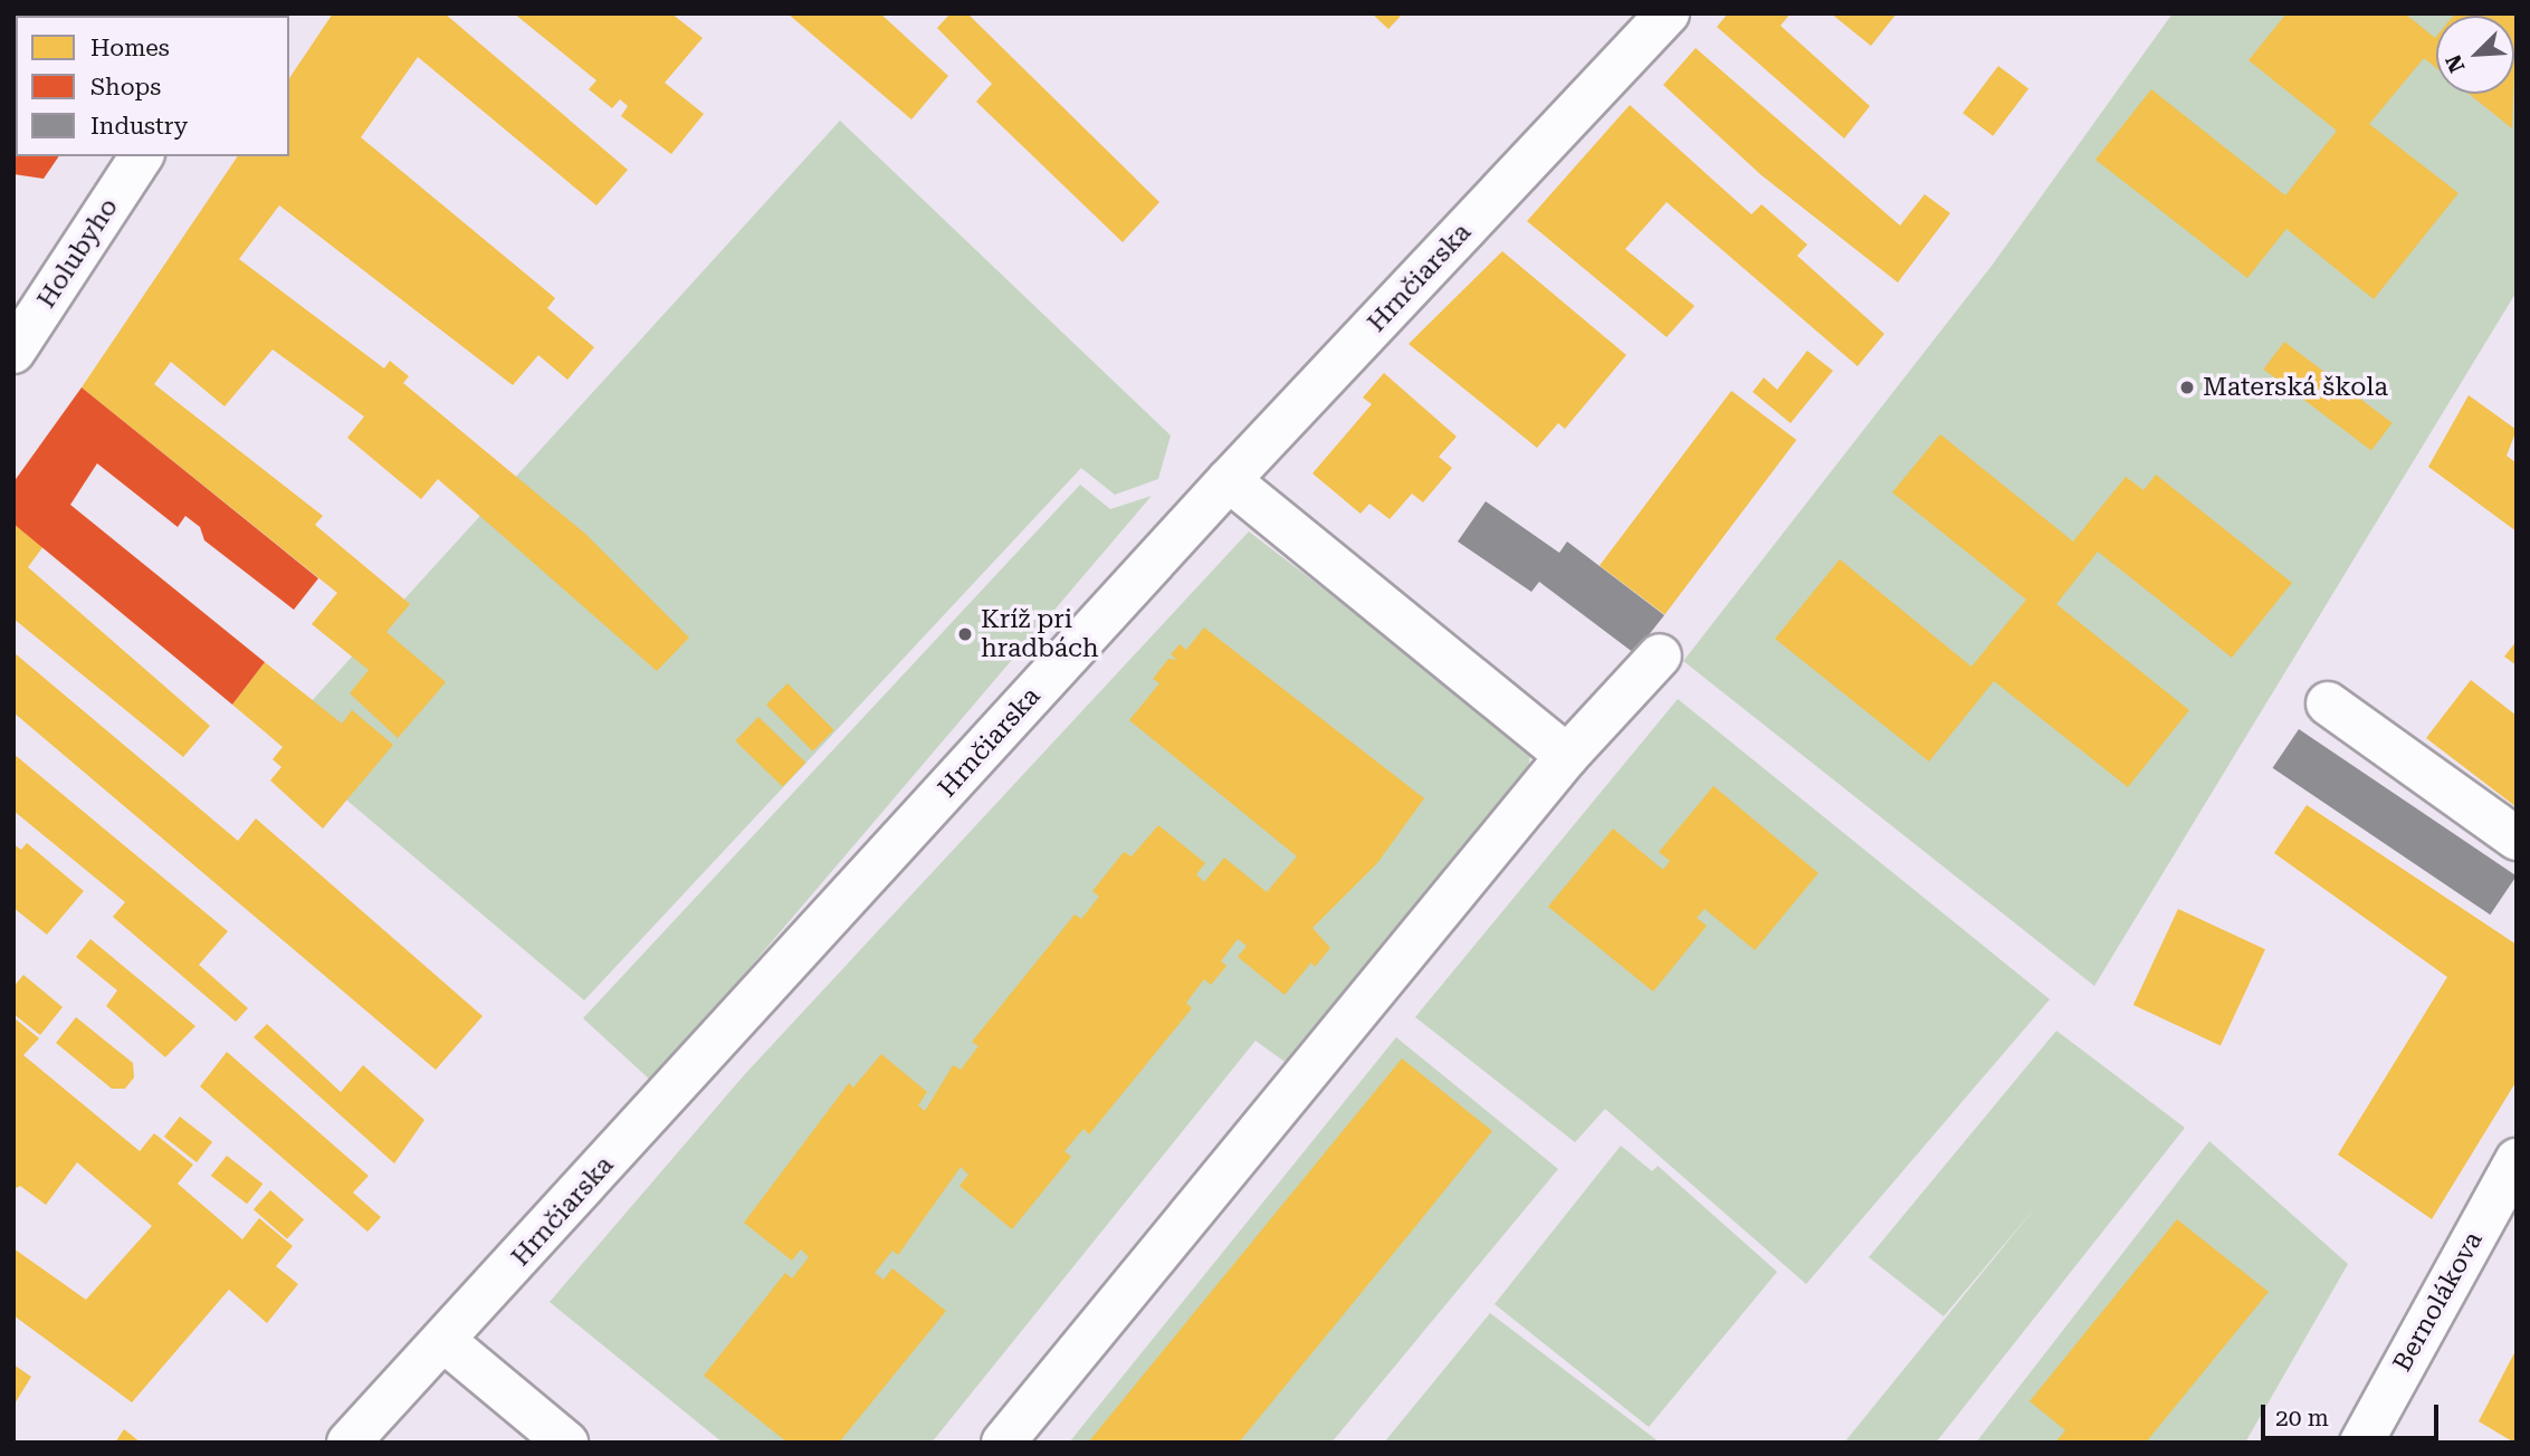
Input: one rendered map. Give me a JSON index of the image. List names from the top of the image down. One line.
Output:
{"streets":{"street":["Holubyho","Hrnčiarska","Bernolákova"]},"places":["Materská škola","Kríž pri hradbách"],"legend":["Homes","Shops","Industry"],"scale_bar":"20 m","north":"bottom left"}
